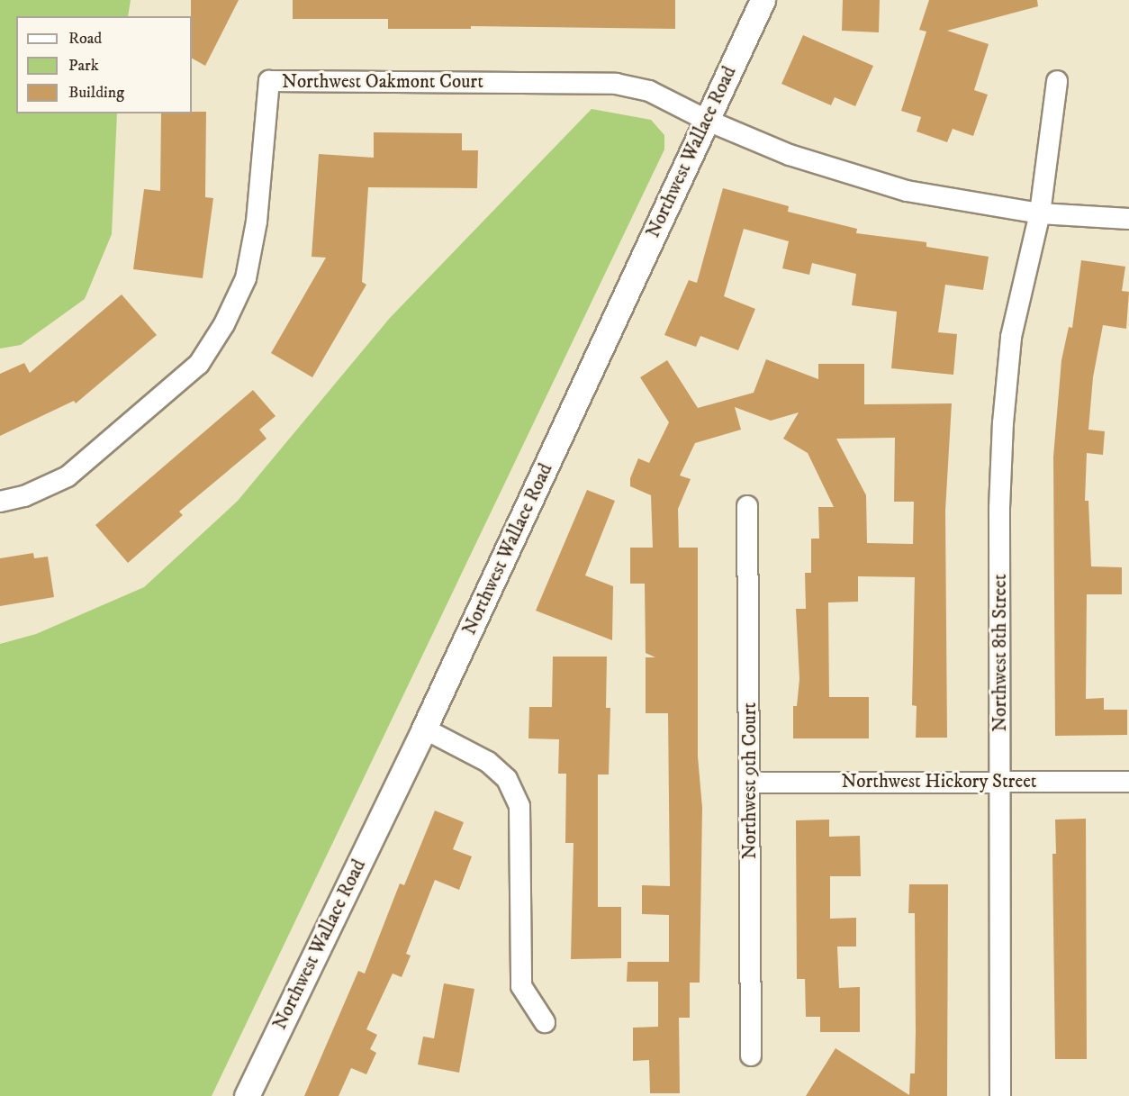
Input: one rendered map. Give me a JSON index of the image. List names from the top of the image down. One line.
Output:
{"streets":{"street":["Northwest Oakmont Court","Northwest Wallace Road","Northwest 8th Street","Northwest 9th Court","Northwest Hickory Street"]},"crossings":[["Northwest Oakmont Court","Northwest Wallace Road"],["Northwest 8th Street","Northwest Hickory Street"],["Northwest 9th Court","Northwest Hickory Street"]],"legend":["Road","Park","Building"]}
